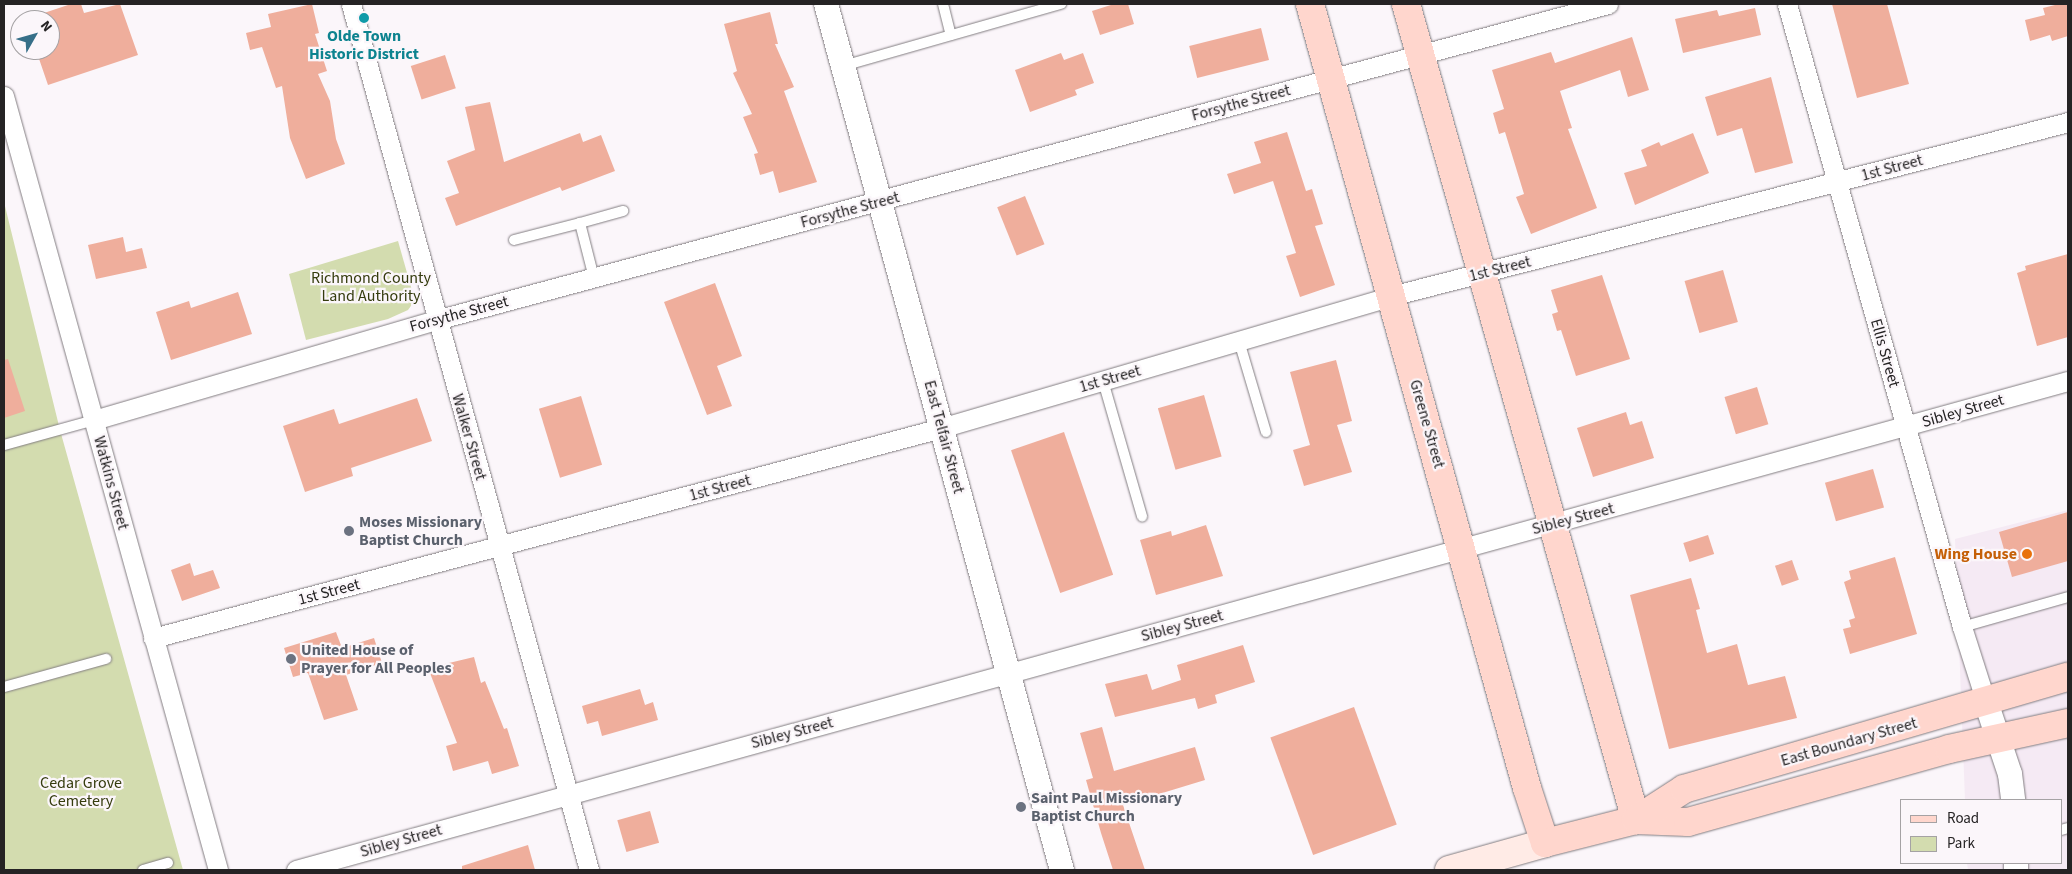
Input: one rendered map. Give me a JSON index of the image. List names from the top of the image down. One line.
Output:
{"streets":{"main road":["Greene Street","East Boundary Street"],"street":["Forsythe Street","1st Street","Ellis Street","Sibley Street","Walker Street","East Telfair Street","Watkins Street"]},"crossings":[["Forsythe Street","Greene Street"],["Forsythe Street","Walker Street"],["Forsythe Street","East Telfair Street"],["Forsythe Street","Watkins Street"],["1st Street","Ellis Street"],["1st Street","Greene Street"],["1st Street","Walker Street"],["1st Street","East Telfair Street"],["1st Street","Watkins Street"],["Ellis Street","Sibley Street"],["Ellis Street","East Boundary Street"],["Sibley Street","Greene Street"],["Sibley Street","Walker Street"],["Sibley Street","East Telfair Street"],["Greene Street","East Boundary Street"]],"parks":["Richmond County Land Authority","Cedar Grove Cemetery"],"places":["Olde Town Historic District","Moses Missionary Baptist Church","Wing House","United House of Prayer for All Peoples","Saint Paul Missionary Baptist Church"],"legend":["Road","Park"],"north":"top right"}
